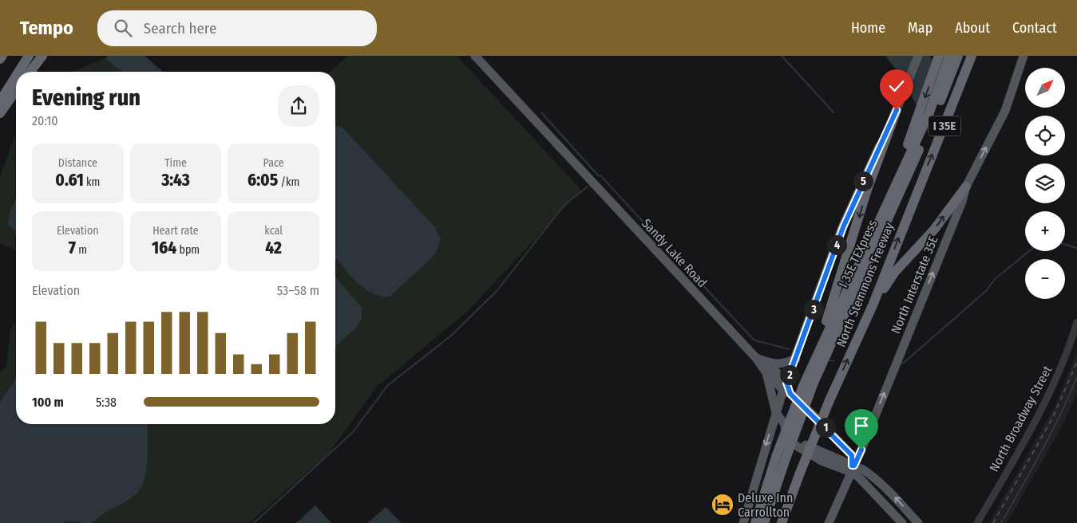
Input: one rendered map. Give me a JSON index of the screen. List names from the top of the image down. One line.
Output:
{"streets":{"highway":["I 35E","I 35E TEXpress","North Stemmons Freeway"],"main road":["Sandy Lake Road","North Interstate 35E"],"street":["North Broadway Street"]},"crossings":[["Sandy Lake Road","North Interstate 35E"],["I 35E TEXpress","North Stemmons Freeway"]],"one_way":["North Interstate 35E"],"places":{"hotel":["Deluxe Inn Carrollton"]},"north":"top right","page":{"header":"Tempo","search":"Search here","nav":["Home","Map","About","Contact"],"map_buttons":["+","−"],"heading":["Evening run","20:10"],"stats":[["Distance","0.61 km"],["Time","3:43"],["Pace","6:05 /km"],["Elevation","7 m"],["Heart rate","164 bpm"],["kcal","42"]],"pins":["5","4","3","2","1"],"chart":["Elevation","53–58 m"],"list":[{"name":"100 m","note":"5:38"}]}}
